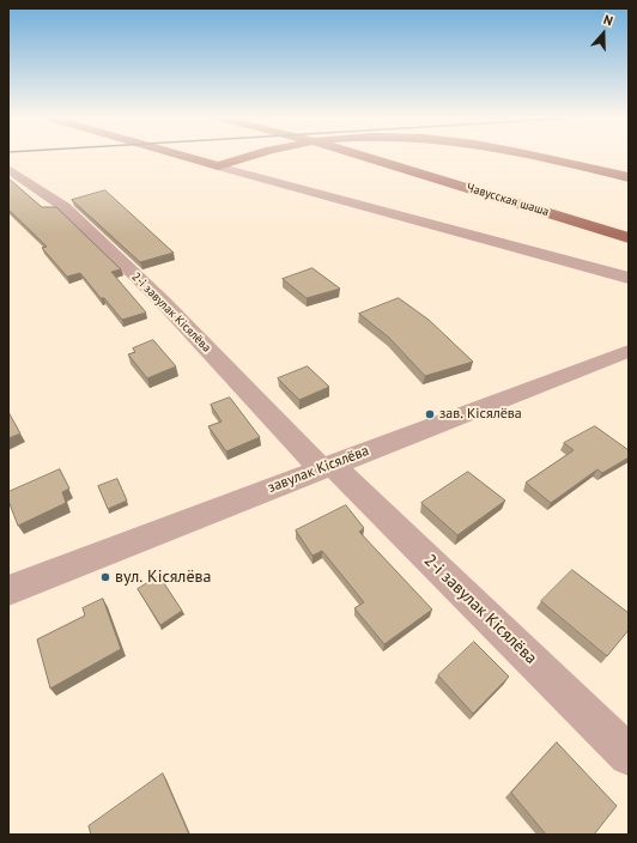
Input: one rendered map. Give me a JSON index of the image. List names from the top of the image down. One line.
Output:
{"streets":{"main road":["Чавусская шаша"],"street":["2-і завулак Кісялёва","завулак Кісялёва"]},"crossings":[["2-і завулак Кісялёва","завулак Кісялёва"]],"places":["зав. Кісялёва","вул. Кісялёва"],"north":"top"}
